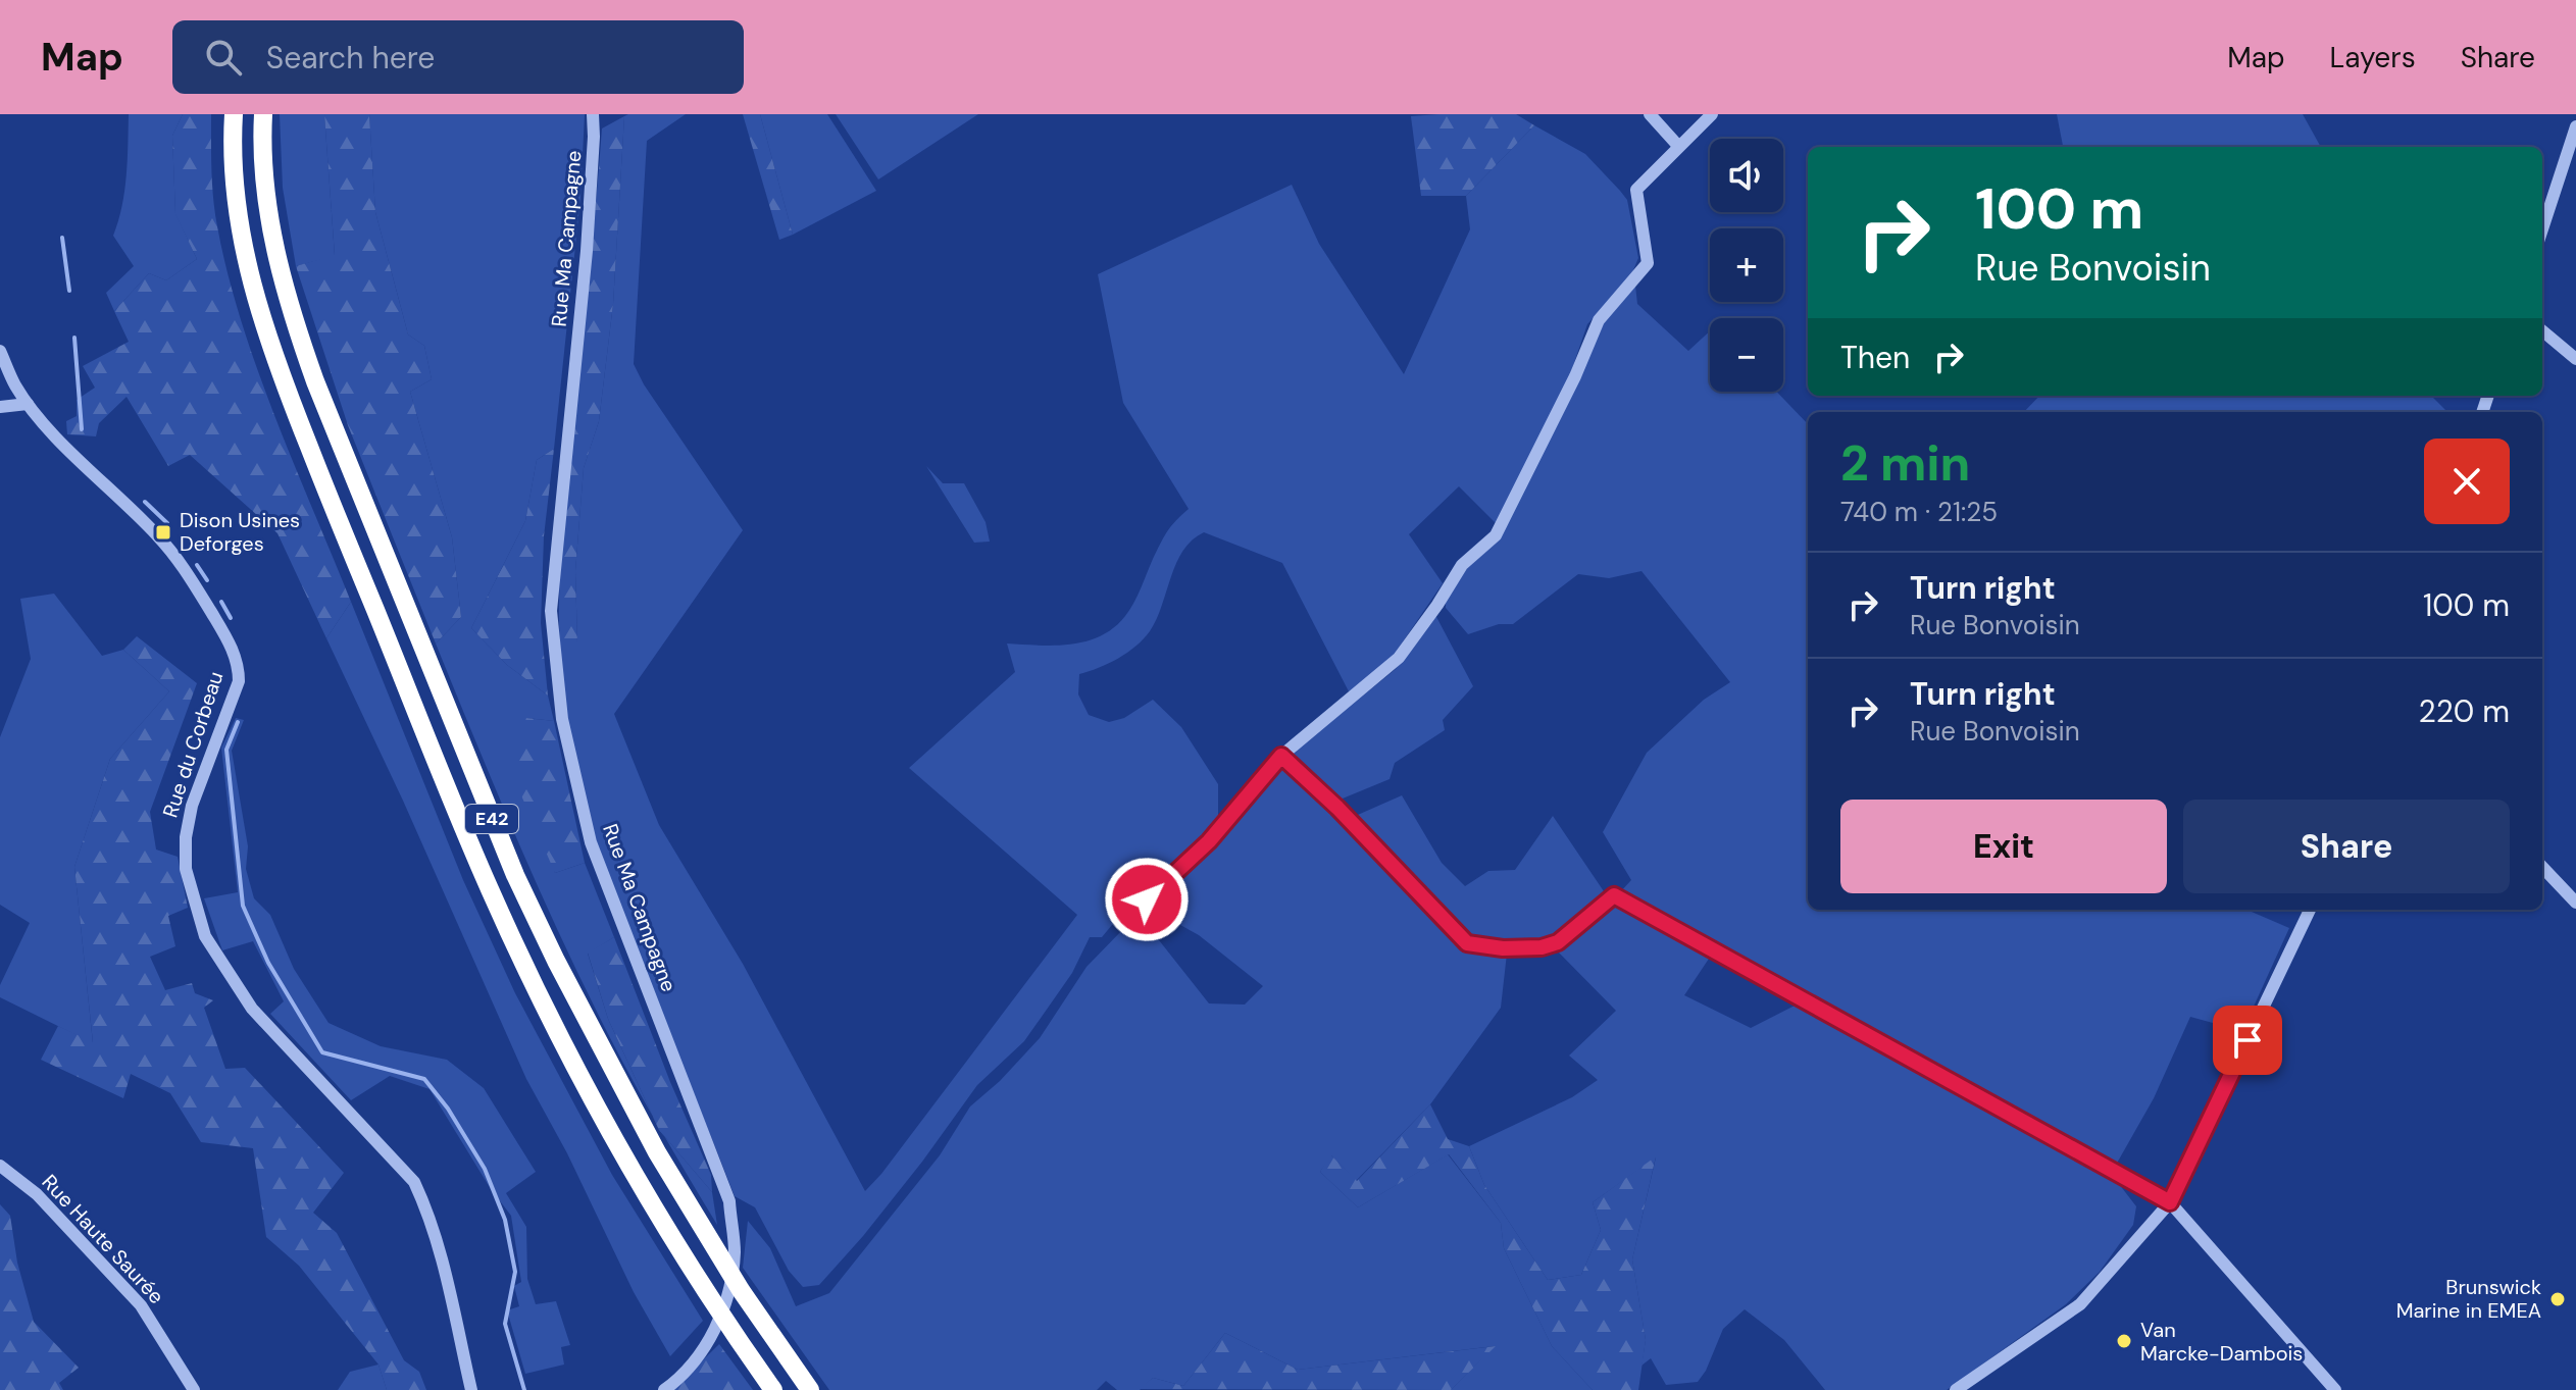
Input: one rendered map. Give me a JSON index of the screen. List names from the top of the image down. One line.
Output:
{"streets":{"highway":["E42"],"street":["Rue Ma Campagne","Rue du Corbeau","Rue Haute Saurée"]},"places":{"transit":["Dison Usines Deforges"],"other":["Brunswick Marine in EMEA","Van Marcke-Dambois"]},"page":{"header":"Map","search":"Search here","nav":["Map","Layers","Share"],"map_buttons":["+","−"],"turn":["100 m","Rue Bonvoisin"],"then":"Then","heading":["2 min","740 m · 21:25"],"list":[{"name":"Turn right","note":"Rue Bonvoisin","value":"100 m"},{"name":"Turn right","note":"Rue Bonvoisin","value":"220 m"}],"buttons":["Exit","Share"]}}
